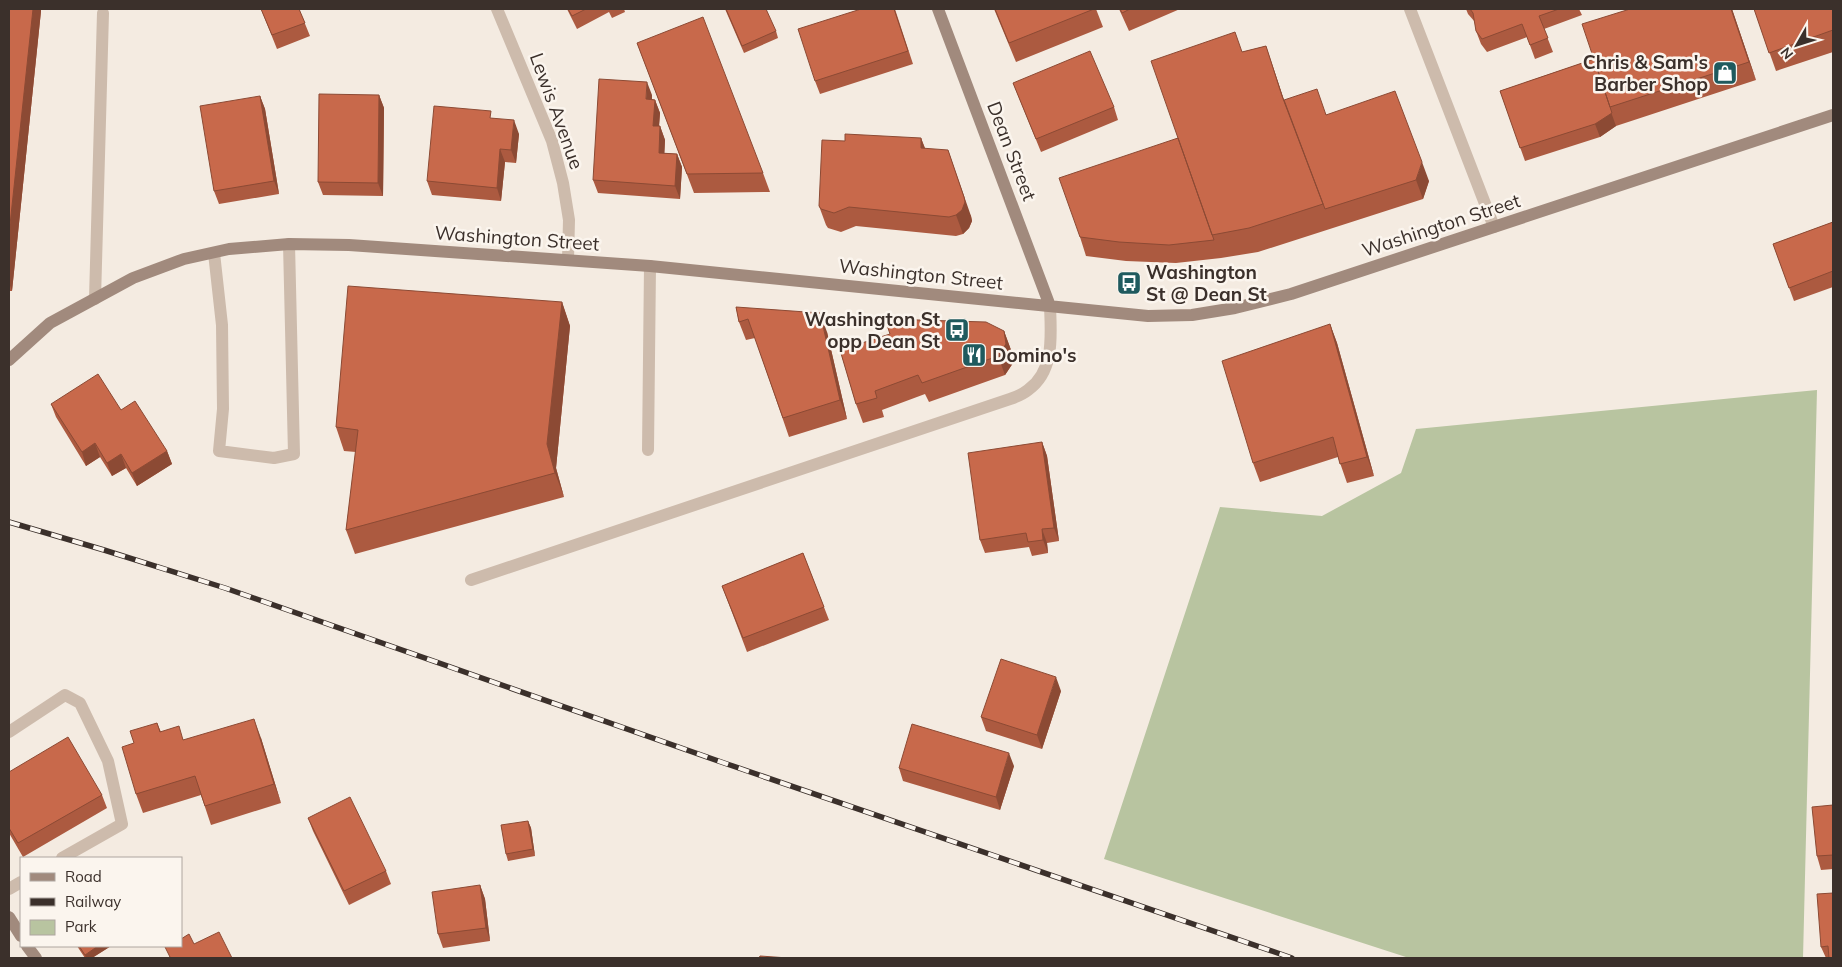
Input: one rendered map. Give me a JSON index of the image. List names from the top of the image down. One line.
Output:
{"streets":{"main road":["Dean Street","Washington Street"],"street":["Lewis Avenue"]},"crossings":[["Lewis Avenue","Washington Street"],["Dean Street","Washington Street"]],"places":{"shop":["Chris & Sam's Barber Shop"],"bus stop":["Washington St @ Dean St","Washington St opp Dean St"],"restaurant":["Domino's"]},"legend":["Road","Railway","Park"],"north":"bottom left"}
